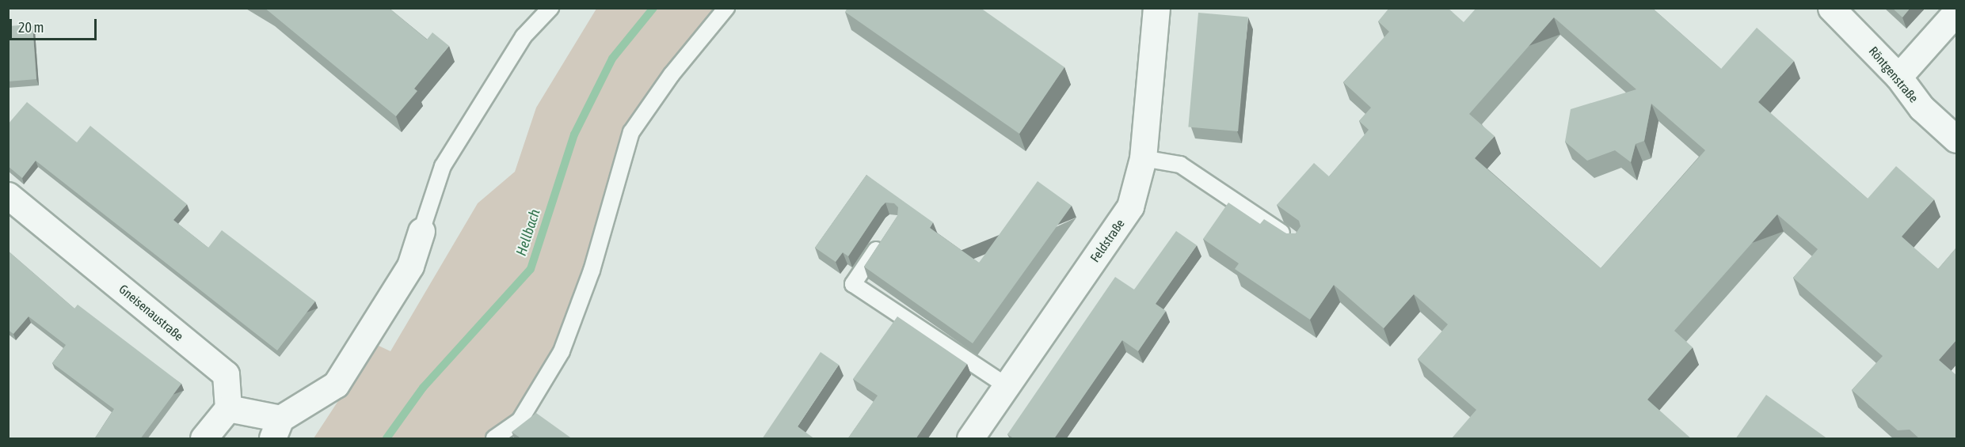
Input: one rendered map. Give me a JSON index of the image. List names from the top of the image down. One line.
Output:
{"streets":{"street":["Röntgenstraße","Feldstraße","Gneisenaustraße"]},"water":["Hellbach"],"scale_bar":"20 m"}
